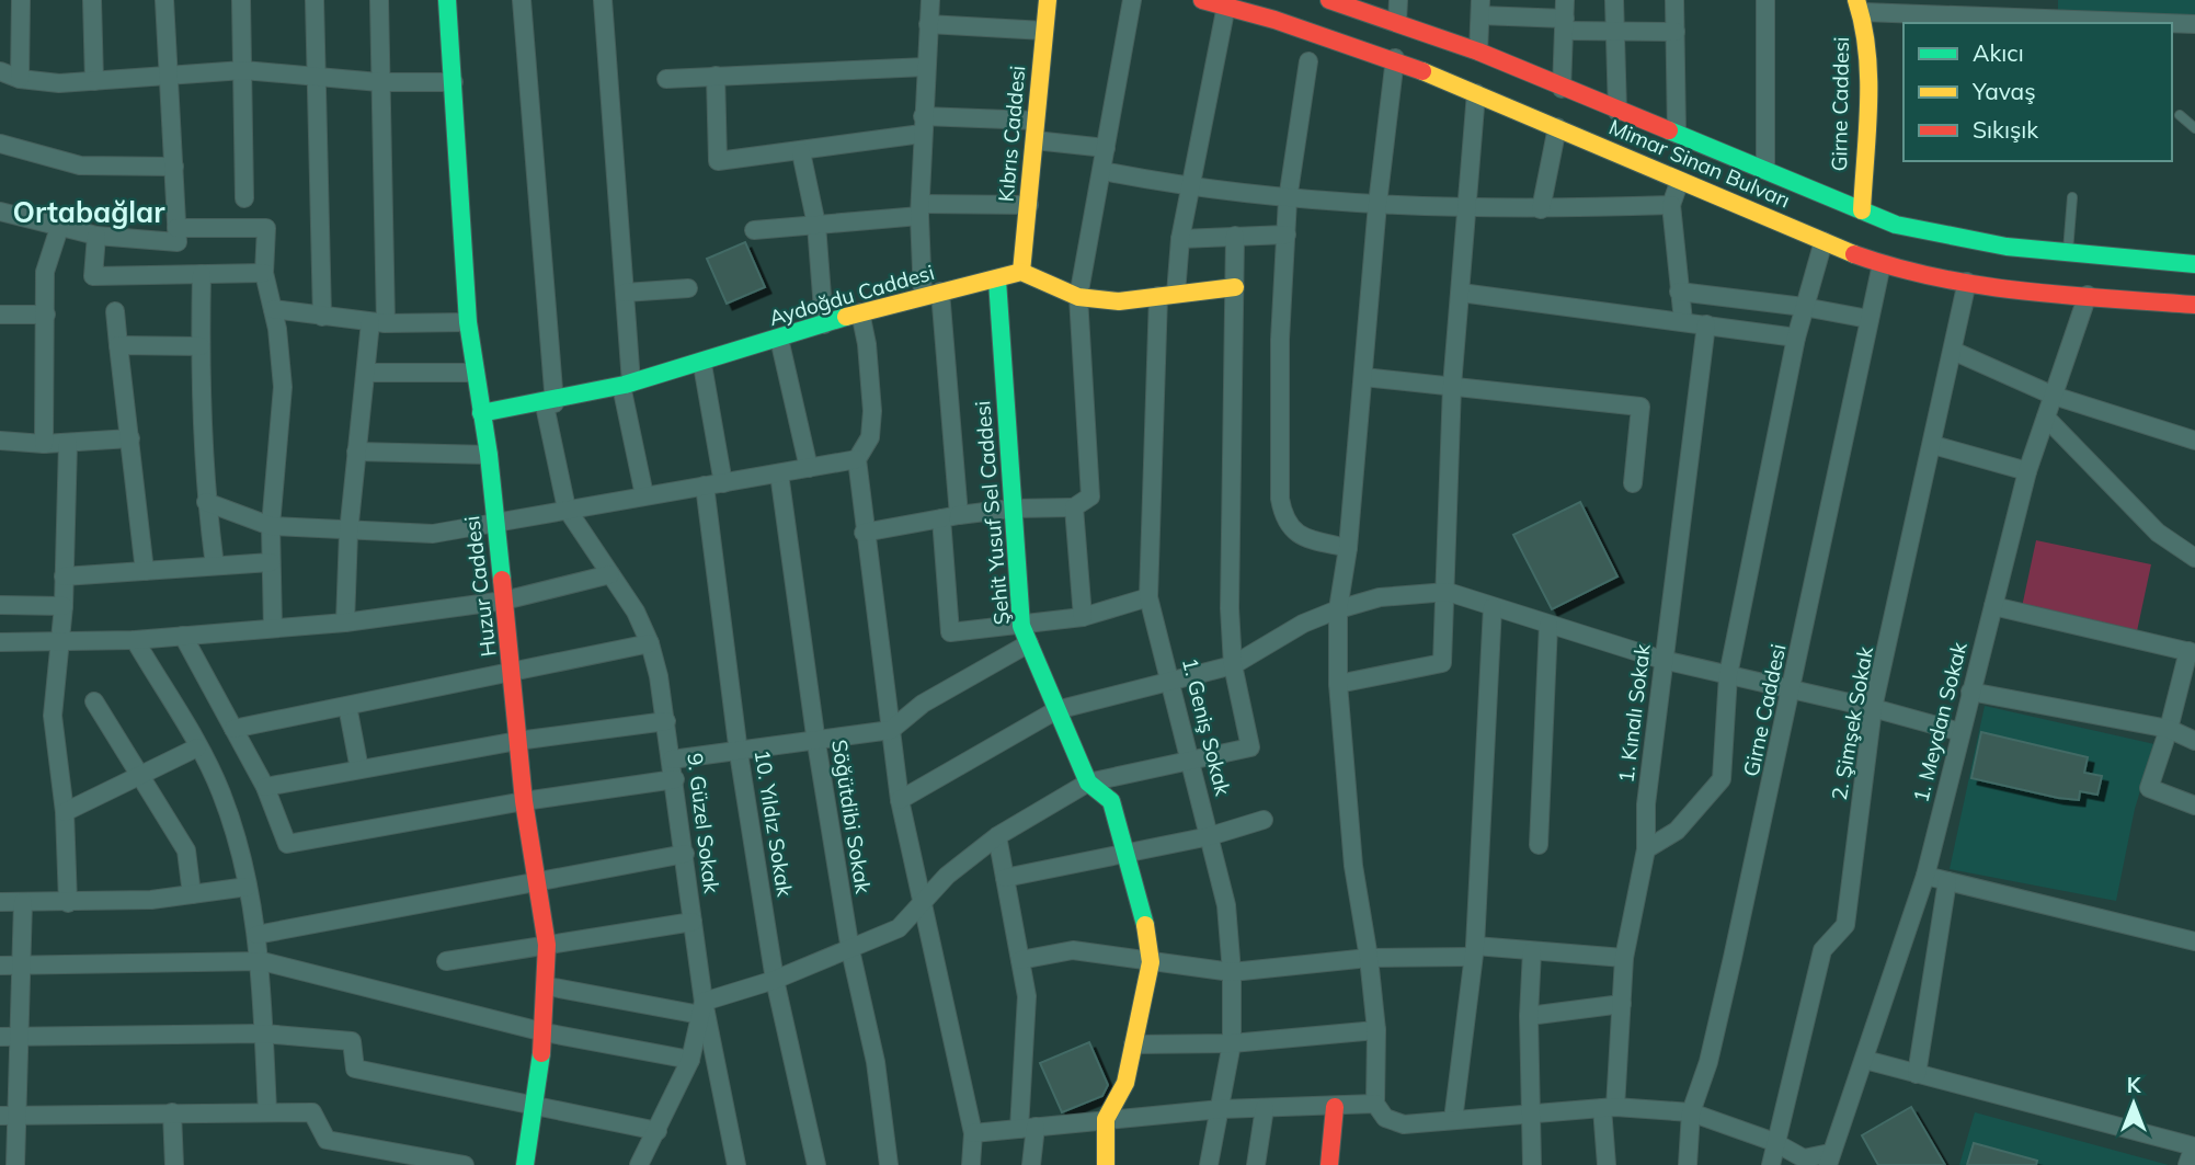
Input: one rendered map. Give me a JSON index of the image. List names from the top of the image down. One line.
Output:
{"streets":{"main road":["Girne Caddesi","Kıbrıs Caddesi","Mimar Sinan Bulvarı","Aydoğdu Caddesi","Şehit Yusuf Sel Caddesi","Huzur Caddesi"],"street":["1. Kınalı Sokak","1. Meydan Sokak","2. Şimşek Sokak","1. Geniş Sokak","Söğütdibi Sokak","9. Güzel Sokak","10. Yıldız Sokak"]},"crossings":[["Girne Caddesi","Mimar Sinan Bulvarı"],["Kıbrıs Caddesi","Aydoğdu Caddesi"],["Mimar Sinan Bulvarı","1. Meydan Sokak"],["Mimar Sinan Bulvarı","2. Şimşek Sokak"],["Mimar Sinan Bulvarı","1. Geniş Sokak"],["Aydoğdu Caddesi","Şehit Yusuf Sel Caddesi"],["Aydoğdu Caddesi","Huzur Caddesi"]],"districts":["Ortabağlar"],"legend":["Akıcı","Yavaş","Sıkışık"],"north":"top"}
